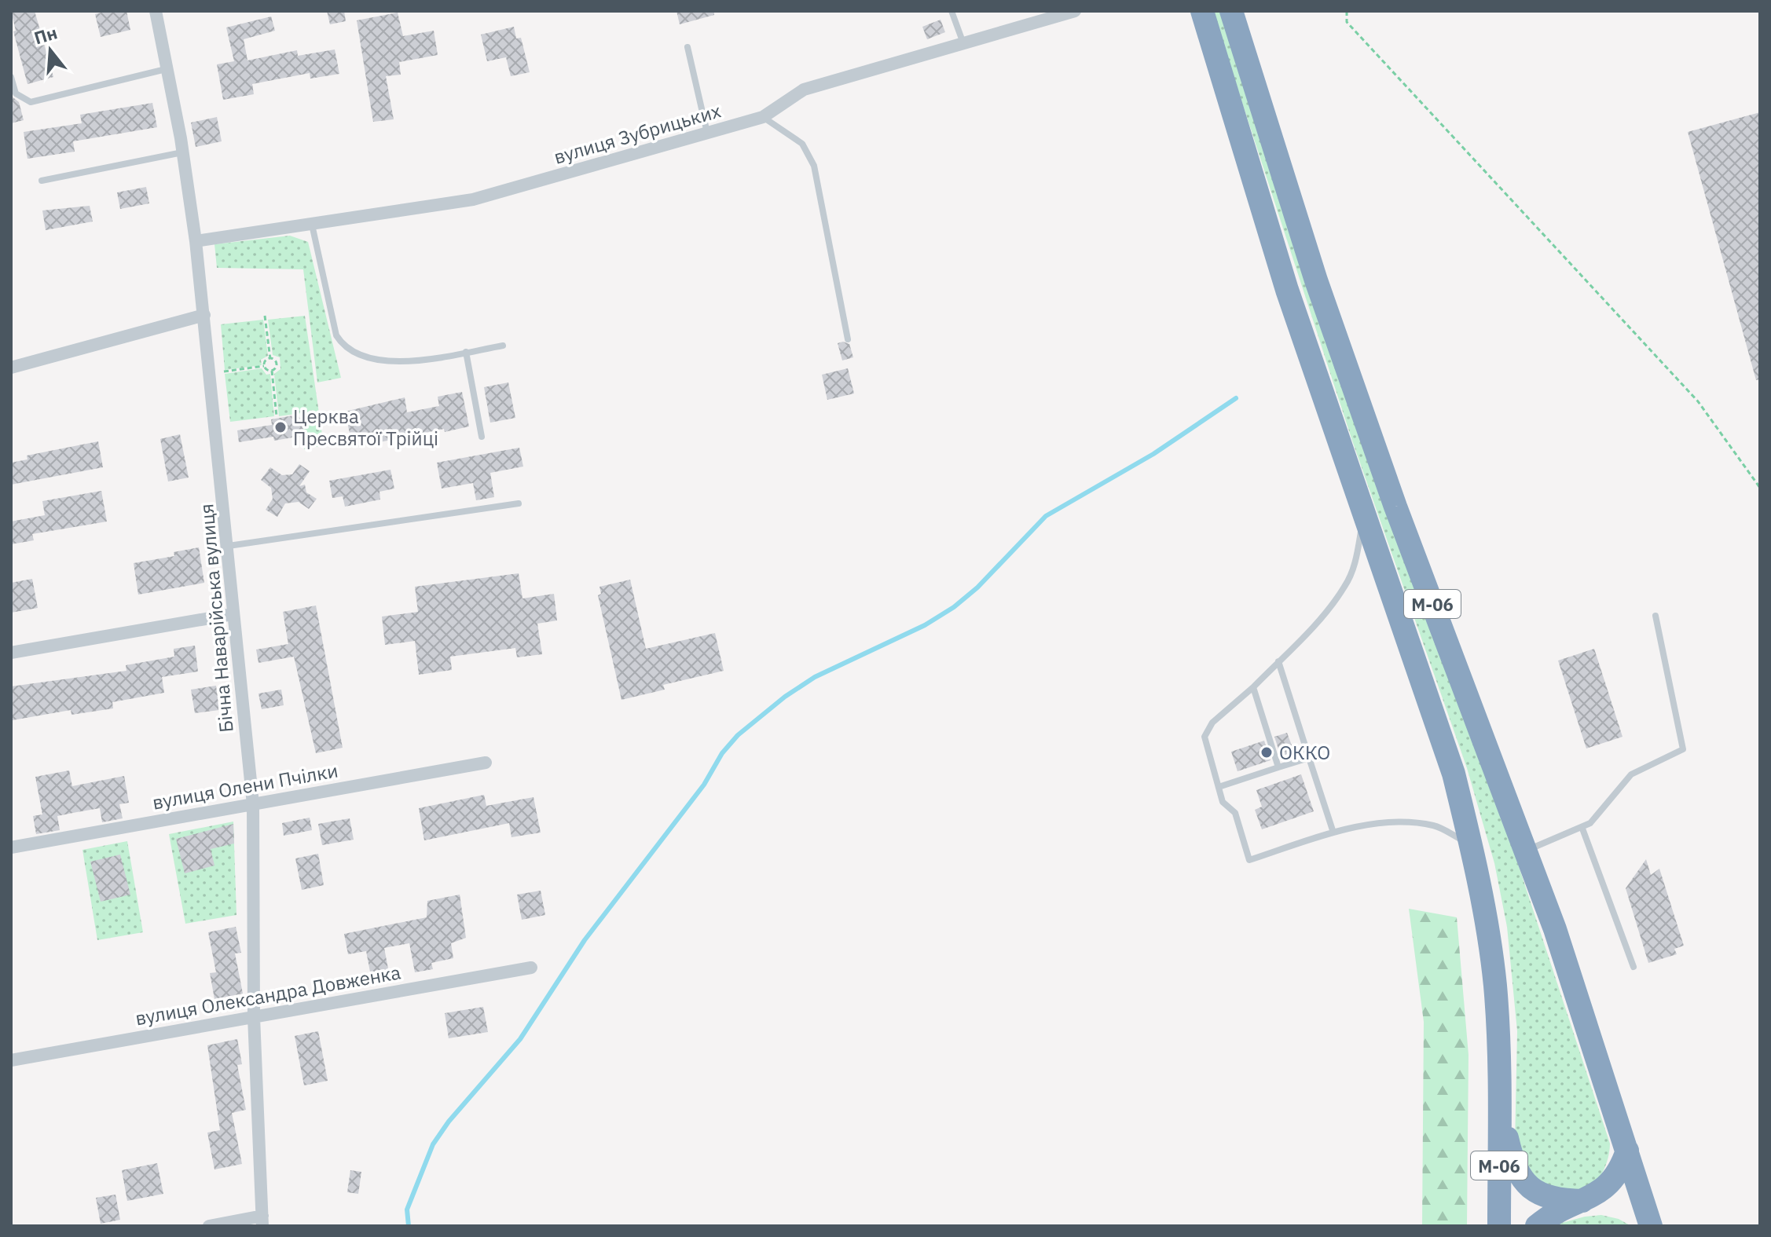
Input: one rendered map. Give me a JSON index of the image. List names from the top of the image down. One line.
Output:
{"streets":{"highway":["М-06"],"street":["вулиця Зубрицьких","Бічна Наварійська вулиця","вулиця Олени Пчілки","вулиця Олександра Довженка"]},"crossings":[["вулиця Зубрицьких","Бічна Наварійська вулиця"],["Бічна Наварійська вулиця","вулиця Олени Пчілки"],["Бічна Наварійська вулиця","вулиця Олександра Довженка"]],"places":["Церква Пресвятої Трійці","ОККО"],"north":"top"}
